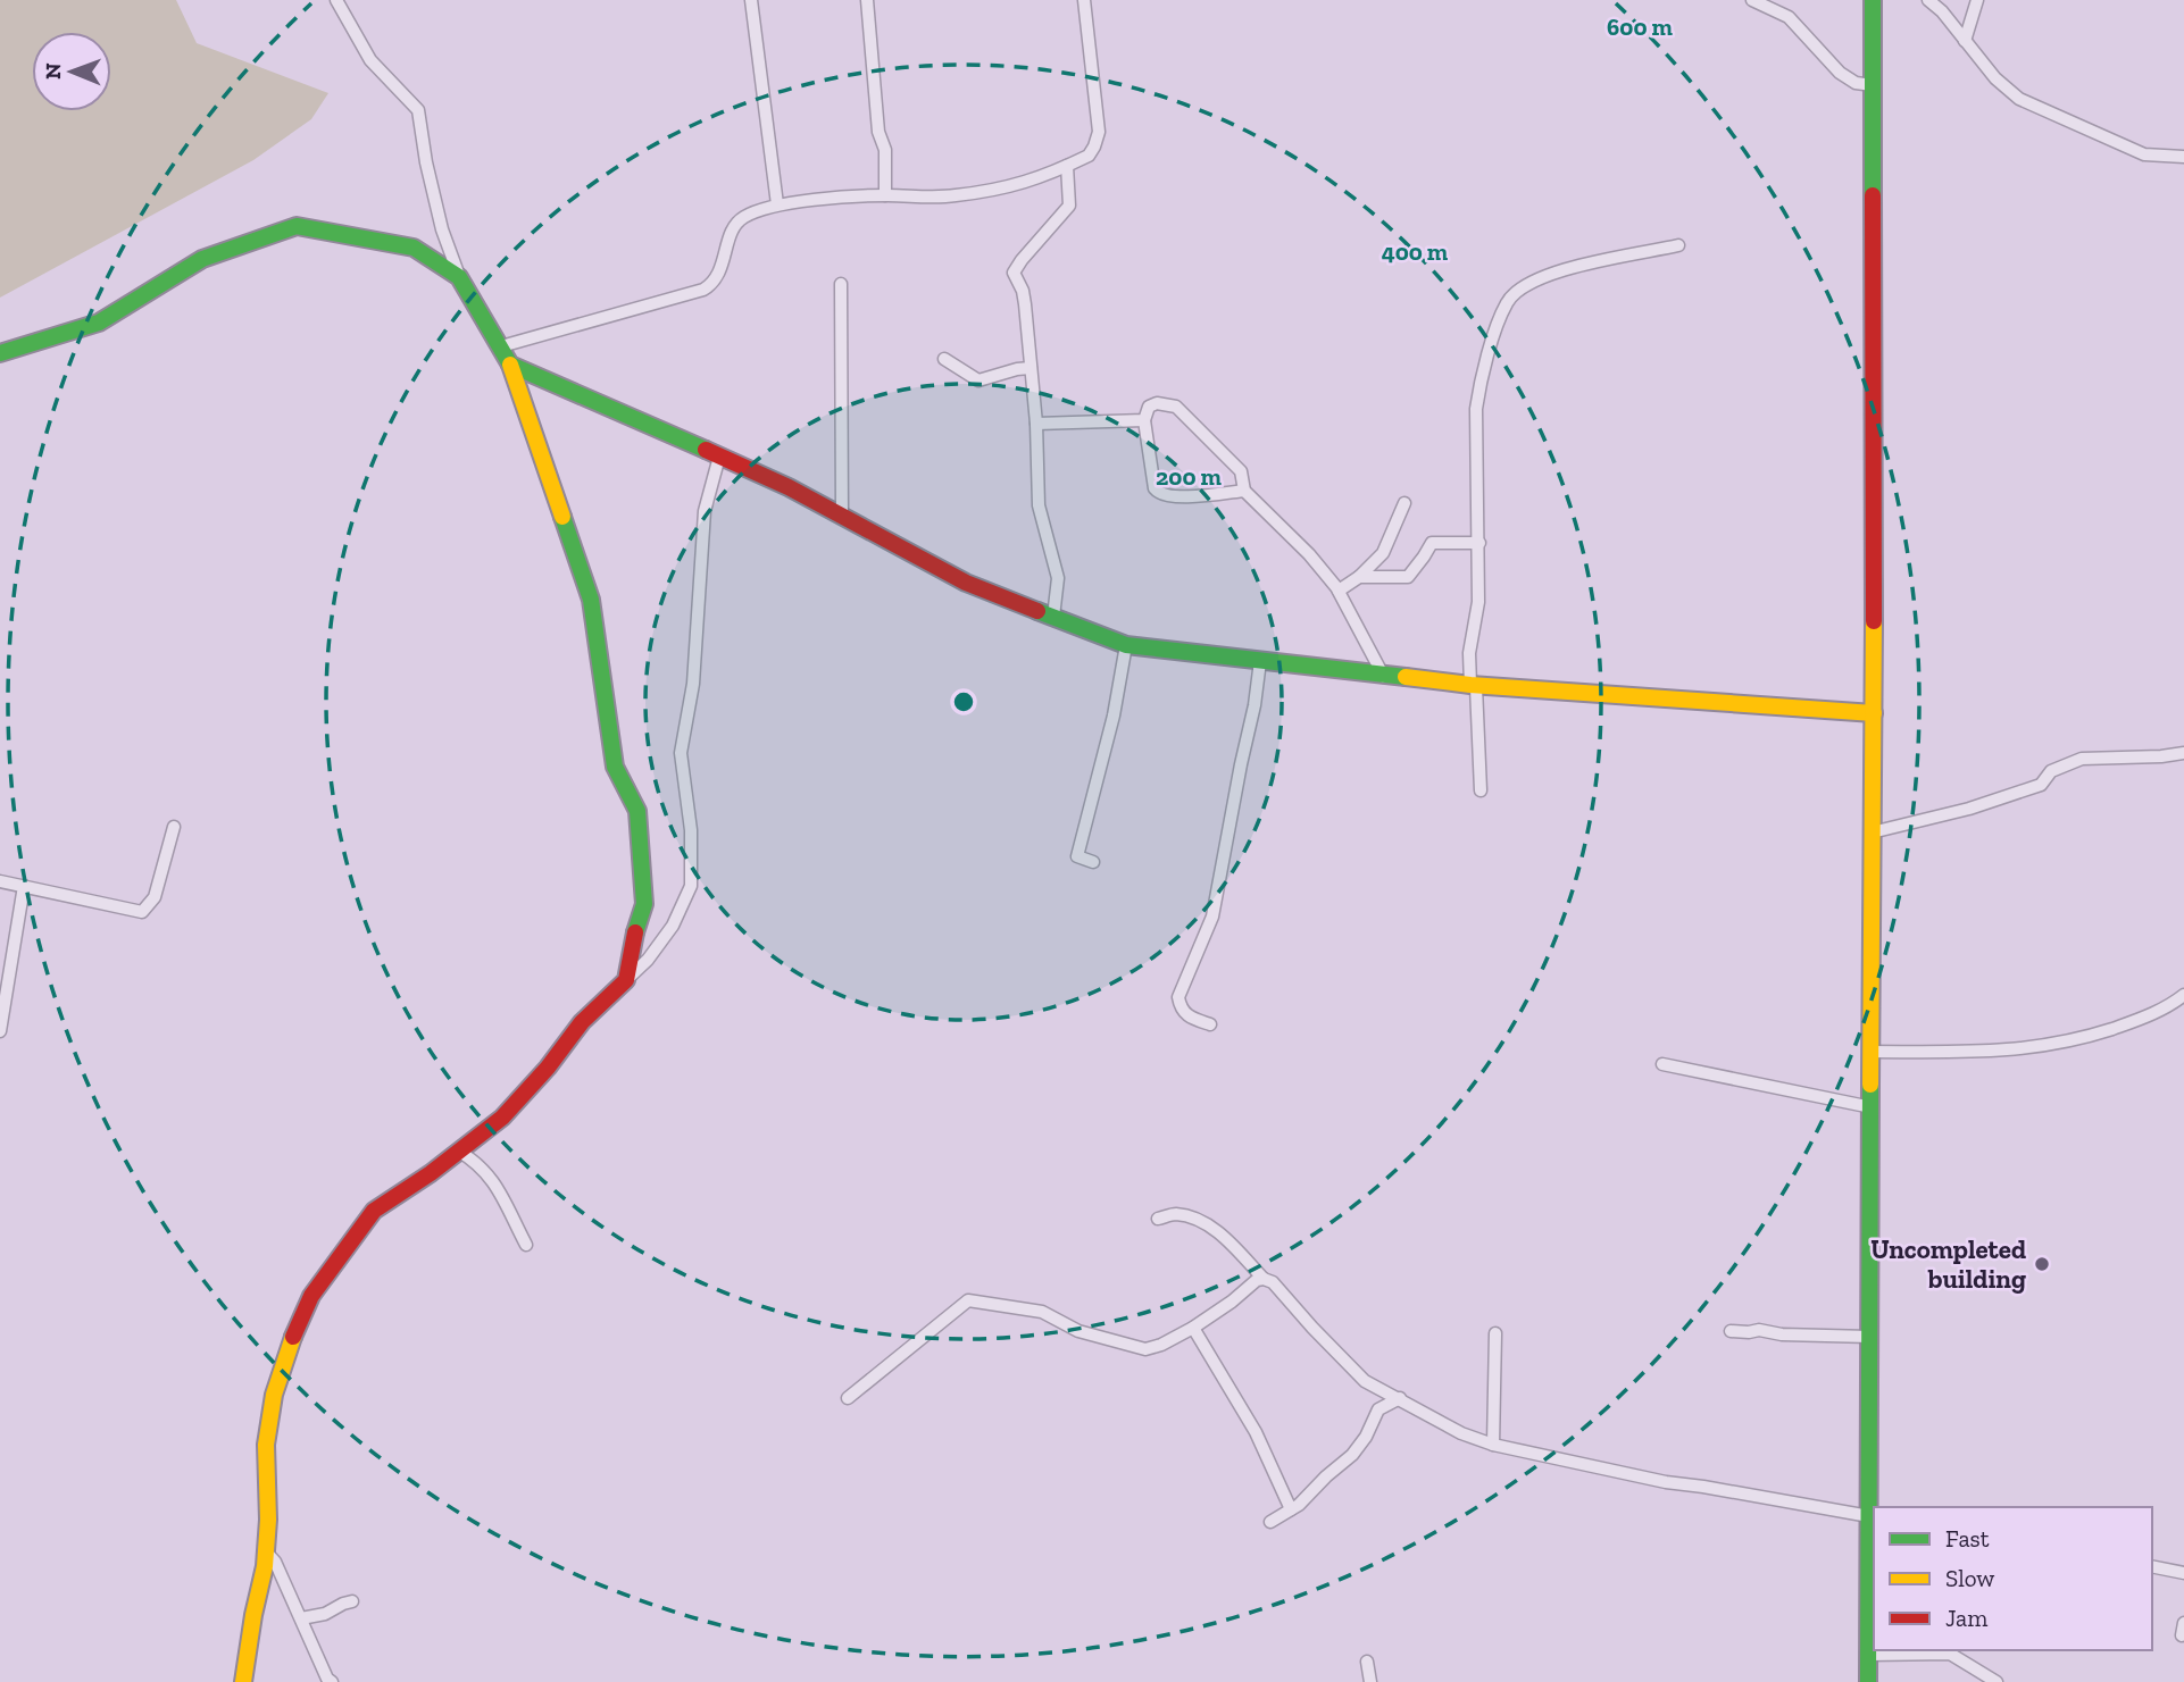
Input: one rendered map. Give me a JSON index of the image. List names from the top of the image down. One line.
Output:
{"places":["Uncompleted building"],"legend":["Fast","Slow","Jam"],"north":"left","rings":["600 m","400 m","200 m"]}
